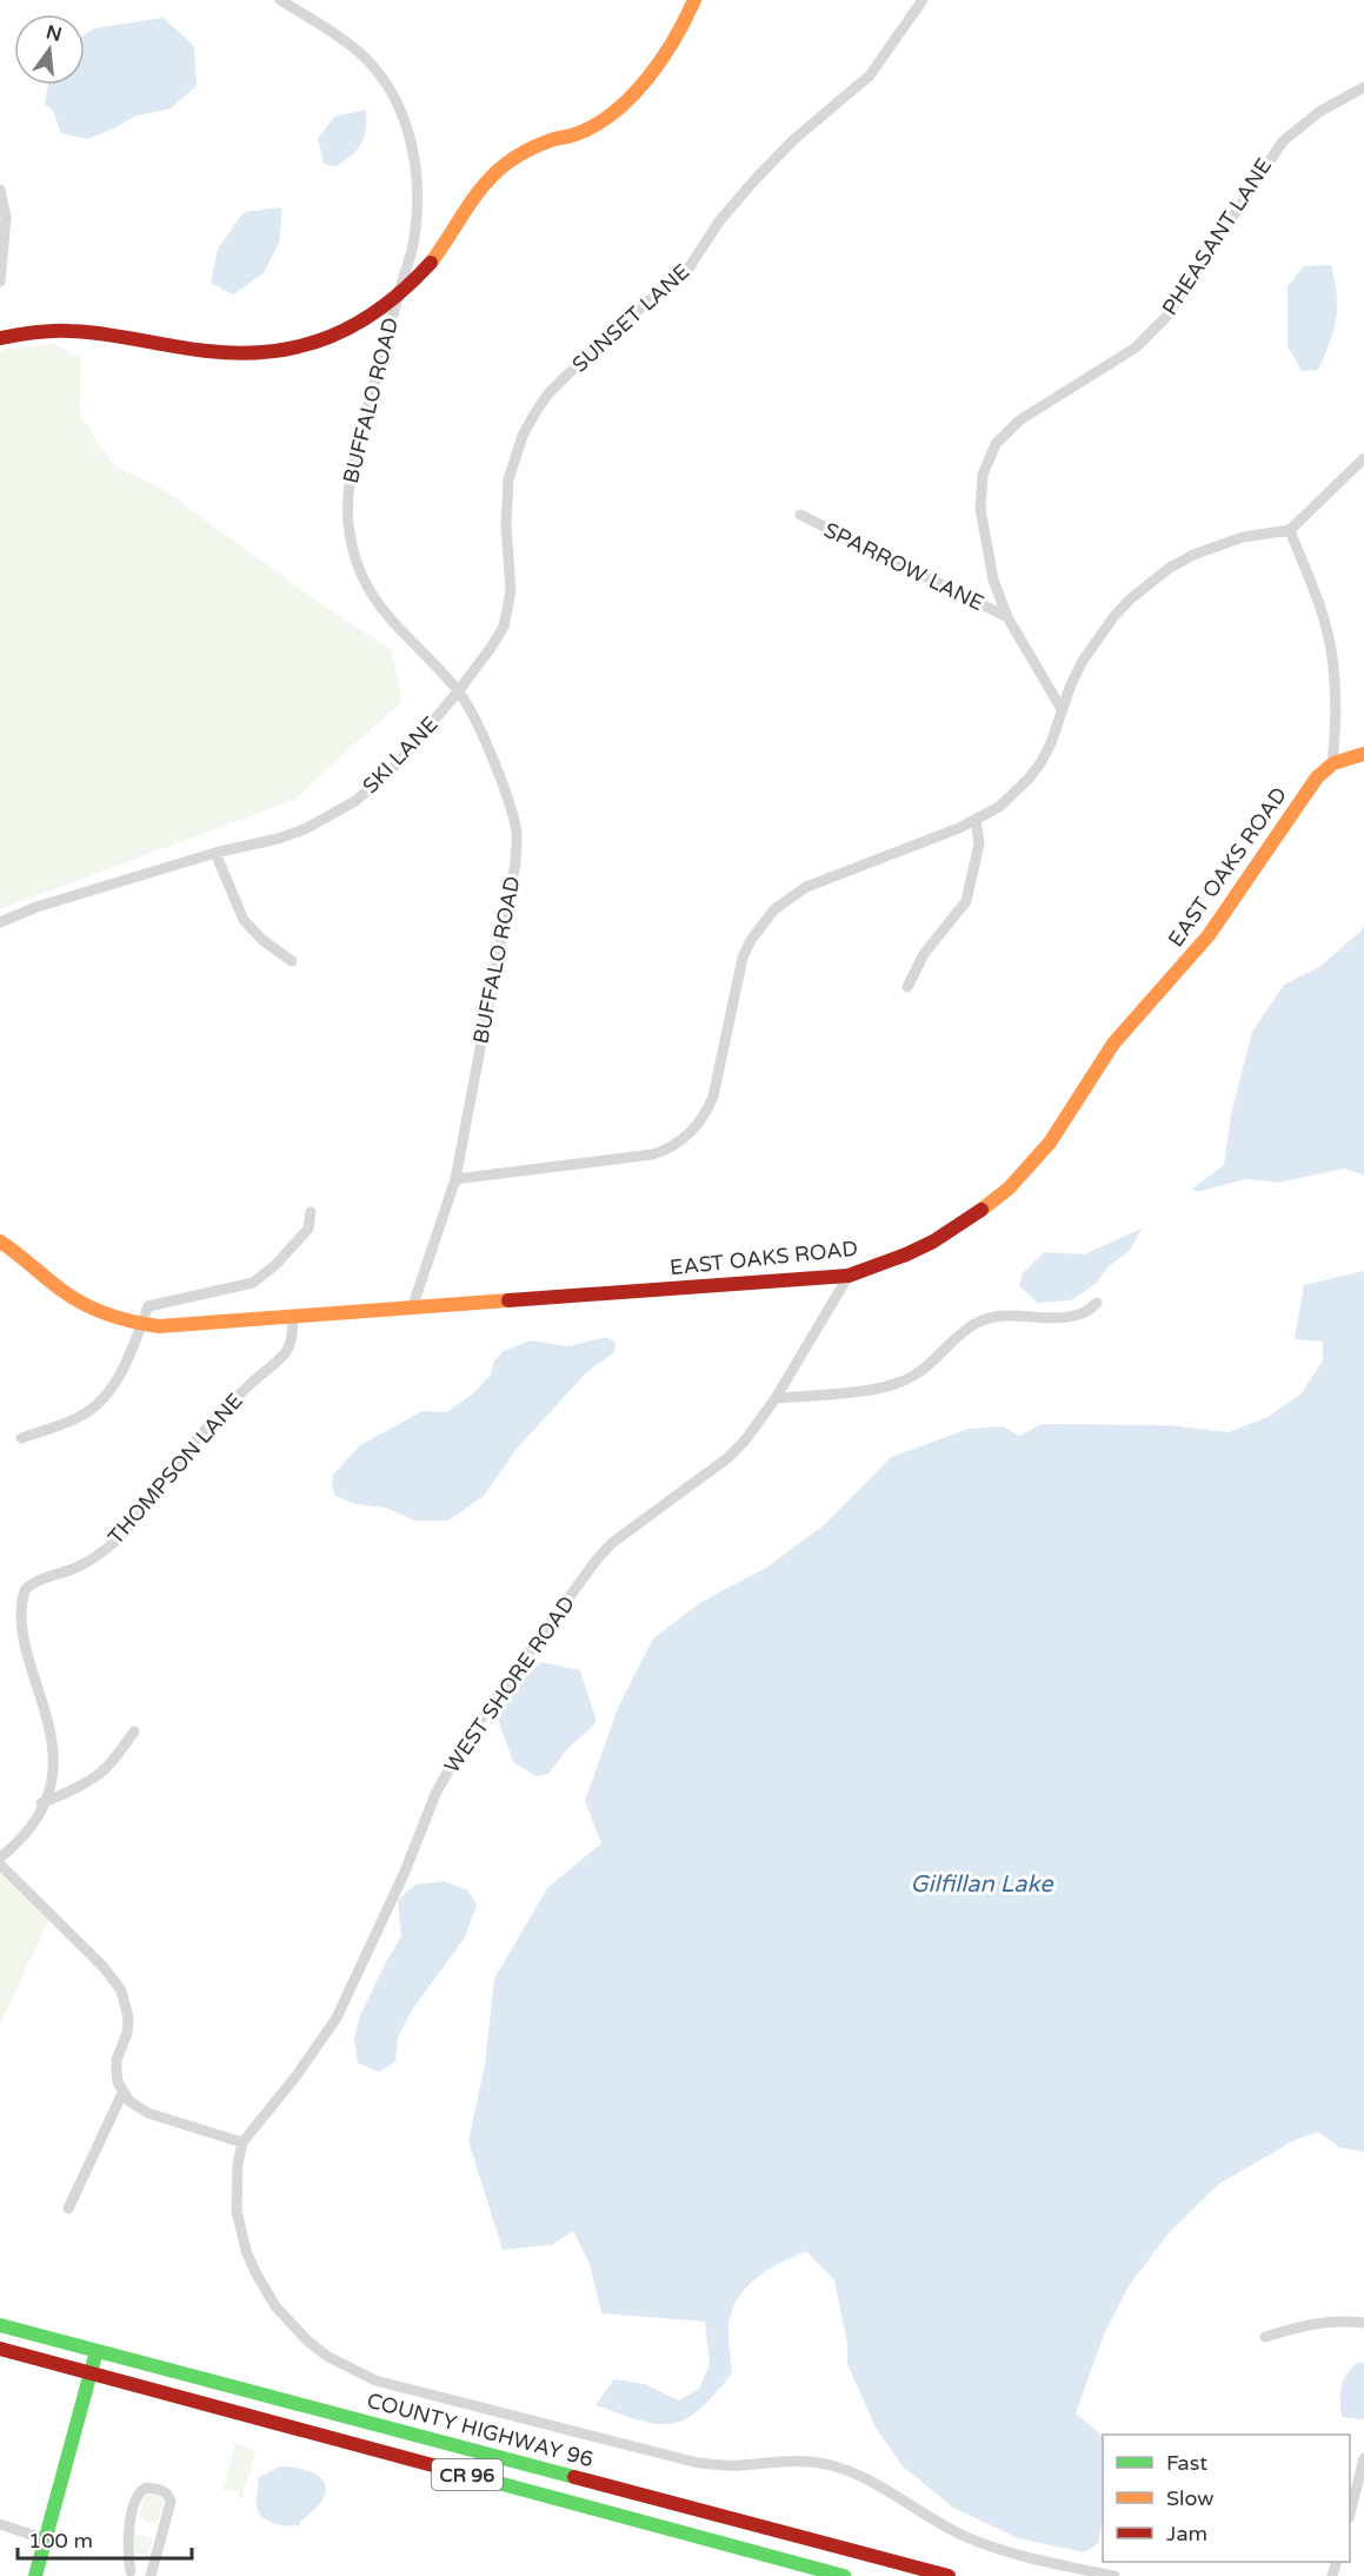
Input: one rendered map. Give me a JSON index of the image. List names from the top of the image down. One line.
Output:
{"streets":{"street":["PHEASANT LANE","SUNSET LANE","BUFFALO ROAD","SPARROW LANE","SKI LANE","EAST OAKS ROAD","THOMPSON LANE","WEST SHORE ROAD","COUNTY HIGHWAY 96","CR 96"]},"crossings":[["PHEASANT LANE","SPARROW LANE"],["SUNSET LANE","BUFFALO ROAD"],["SUNSET LANE","SKI LANE"],["BUFFALO ROAD","SKI LANE"],["BUFFALO ROAD","EAST OAKS ROAD"],["EAST OAKS ROAD","THOMPSON LANE"],["EAST OAKS ROAD","WEST SHORE ROAD"]],"water":["Gilfillan Lake"],"legend":["Fast","Slow","Jam"],"scale_bar":"100 m","north":"top"}
